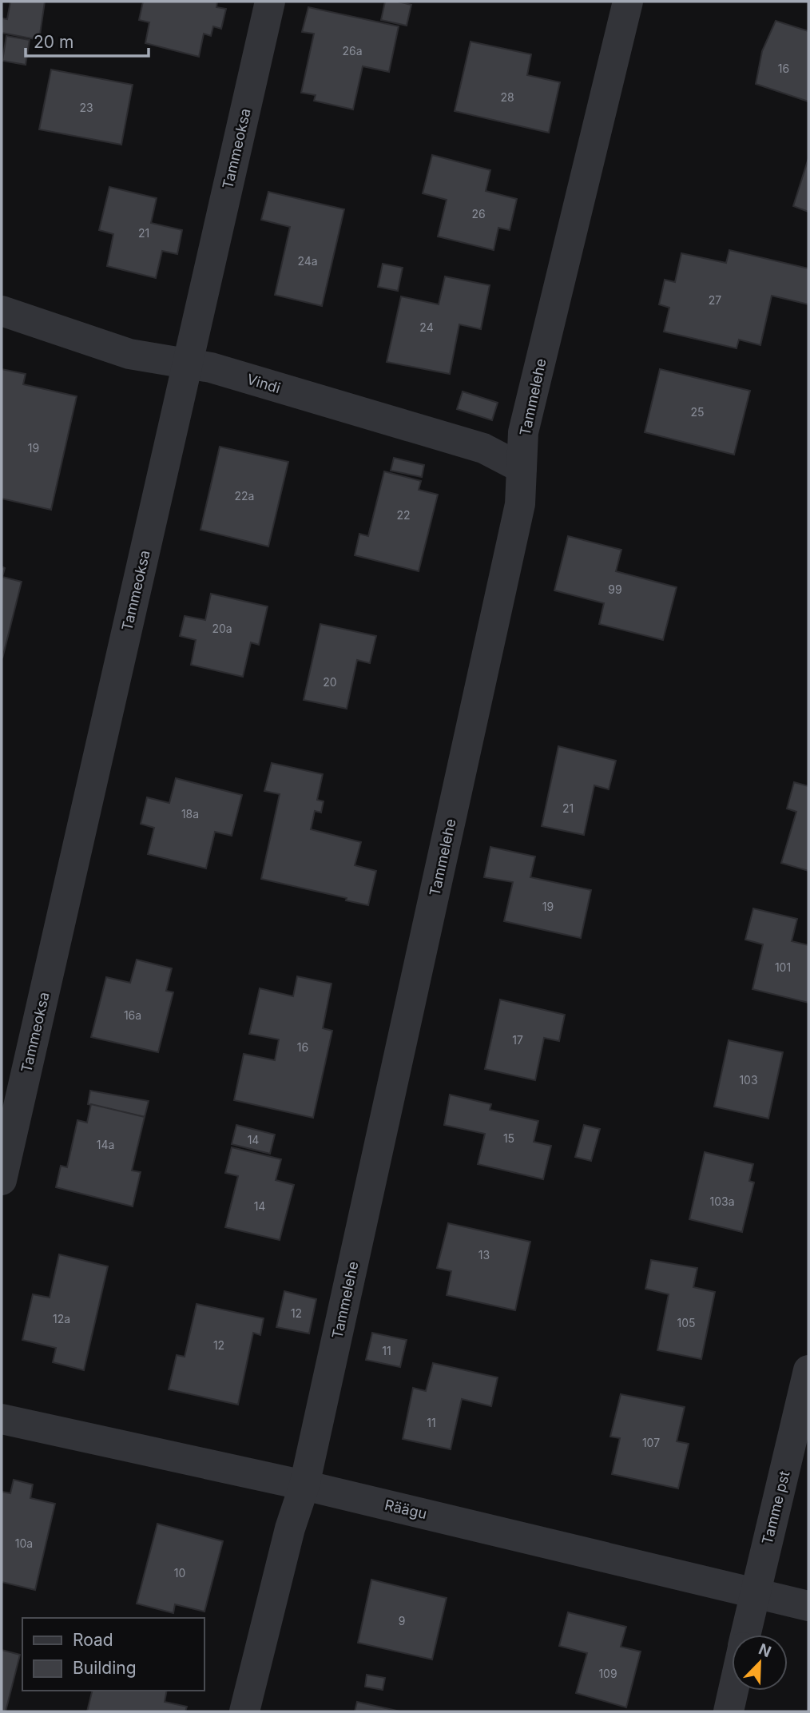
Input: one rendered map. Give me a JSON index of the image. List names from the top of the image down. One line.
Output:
{"streets":{"street":["Tammeoksa","Vindi","Tammelehe","Tamme pst","Räägu"]},"crossings":[["Tammeoksa","Vindi"],["Vindi","Tammelehe"],["Tammelehe","Räägu"],["Tamme pst","Räägu"]],"house_numbers":["26a","16","28","23","26","21","24a","27","24","25","19","22a","22","99","20a","20","21","18a","19","101","16a","17","16","103","15","14","14a","103a","14","13","12","12a","105","12","11","11","107","10a","10","9","109"],"legend":["Road","Building"],"scale_bar":"20 m","north":"top right"}
